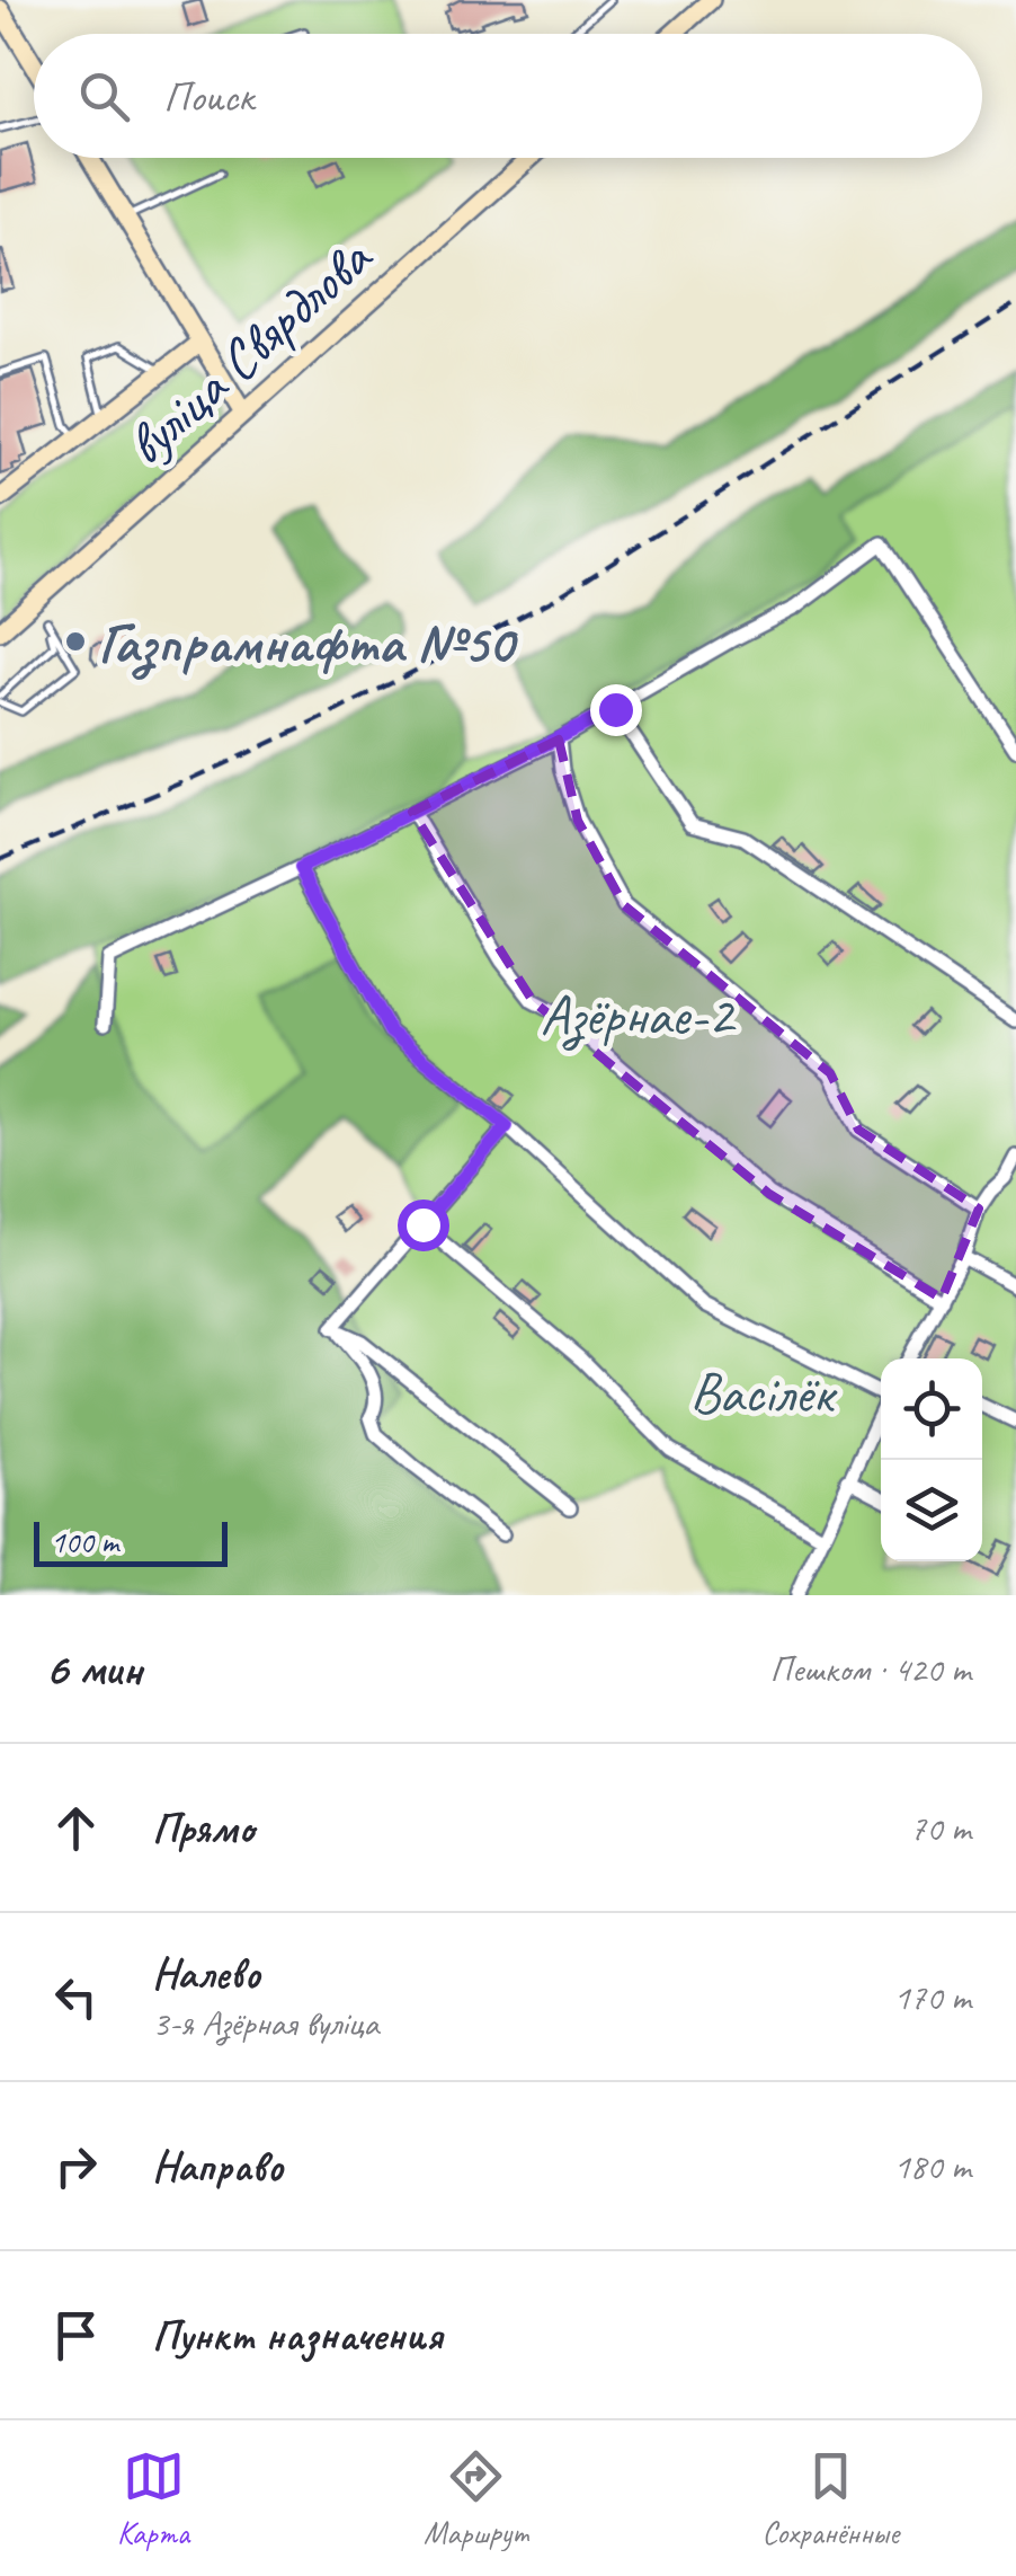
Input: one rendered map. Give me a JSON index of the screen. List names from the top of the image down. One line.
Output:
{"streets":{"main road":["вуліца Свярдлова"]},"parks":["Азёрнае-2","Васілёк"],"places":["Газпрамнафта №50"],"scale_bar":"100 m","page":{"search":"Поиск","scale":"100 m","heading":["6 мин","Пешком · 420 m"],"list":[["Прямо","70 m"],["Налево","3-я Азёрная вуліца","170 m"],["Направо","180 m"],"Пункт назначения"],"nav":["Карта","Маршрут","Сохранённые"]}}
